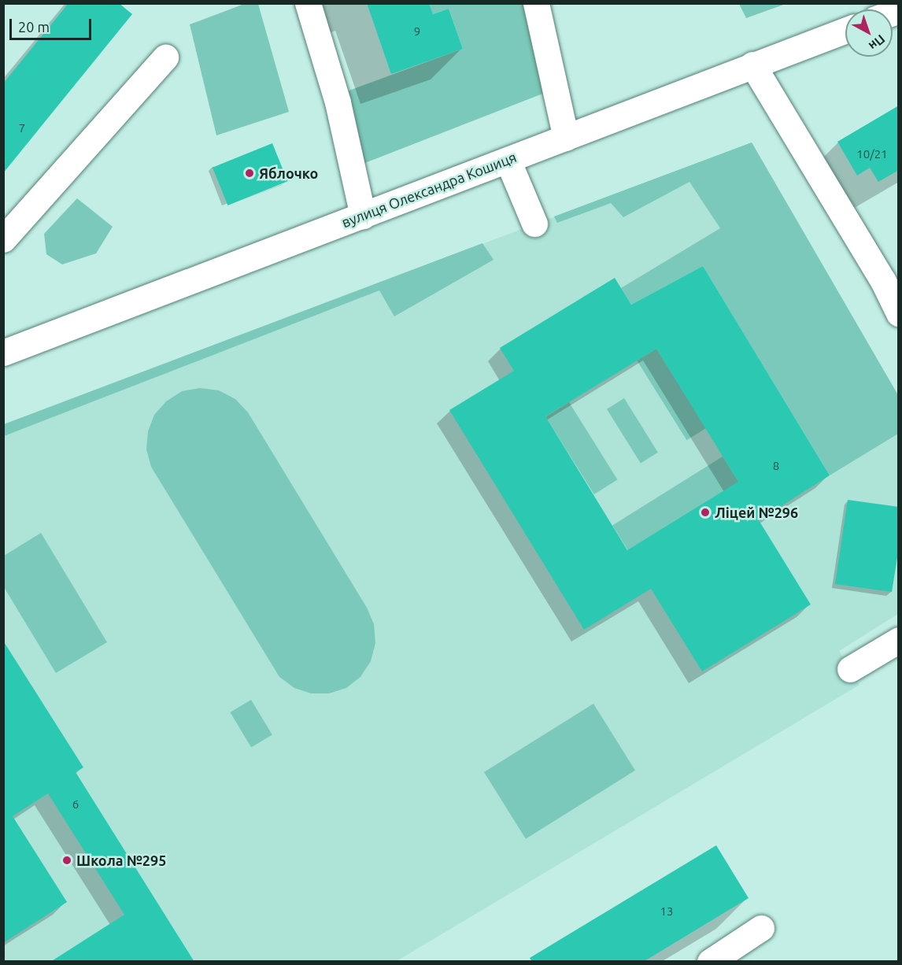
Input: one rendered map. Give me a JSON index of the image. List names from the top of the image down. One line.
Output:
{"streets":{"street":["вулиця Олександра Кошиця"]},"places":["Яблочко","Ліцей №296","Школа №295"],"house_numbers":["9","7","10/21","8","6","13"],"scale_bar":"20 m","north":"bottom right"}
